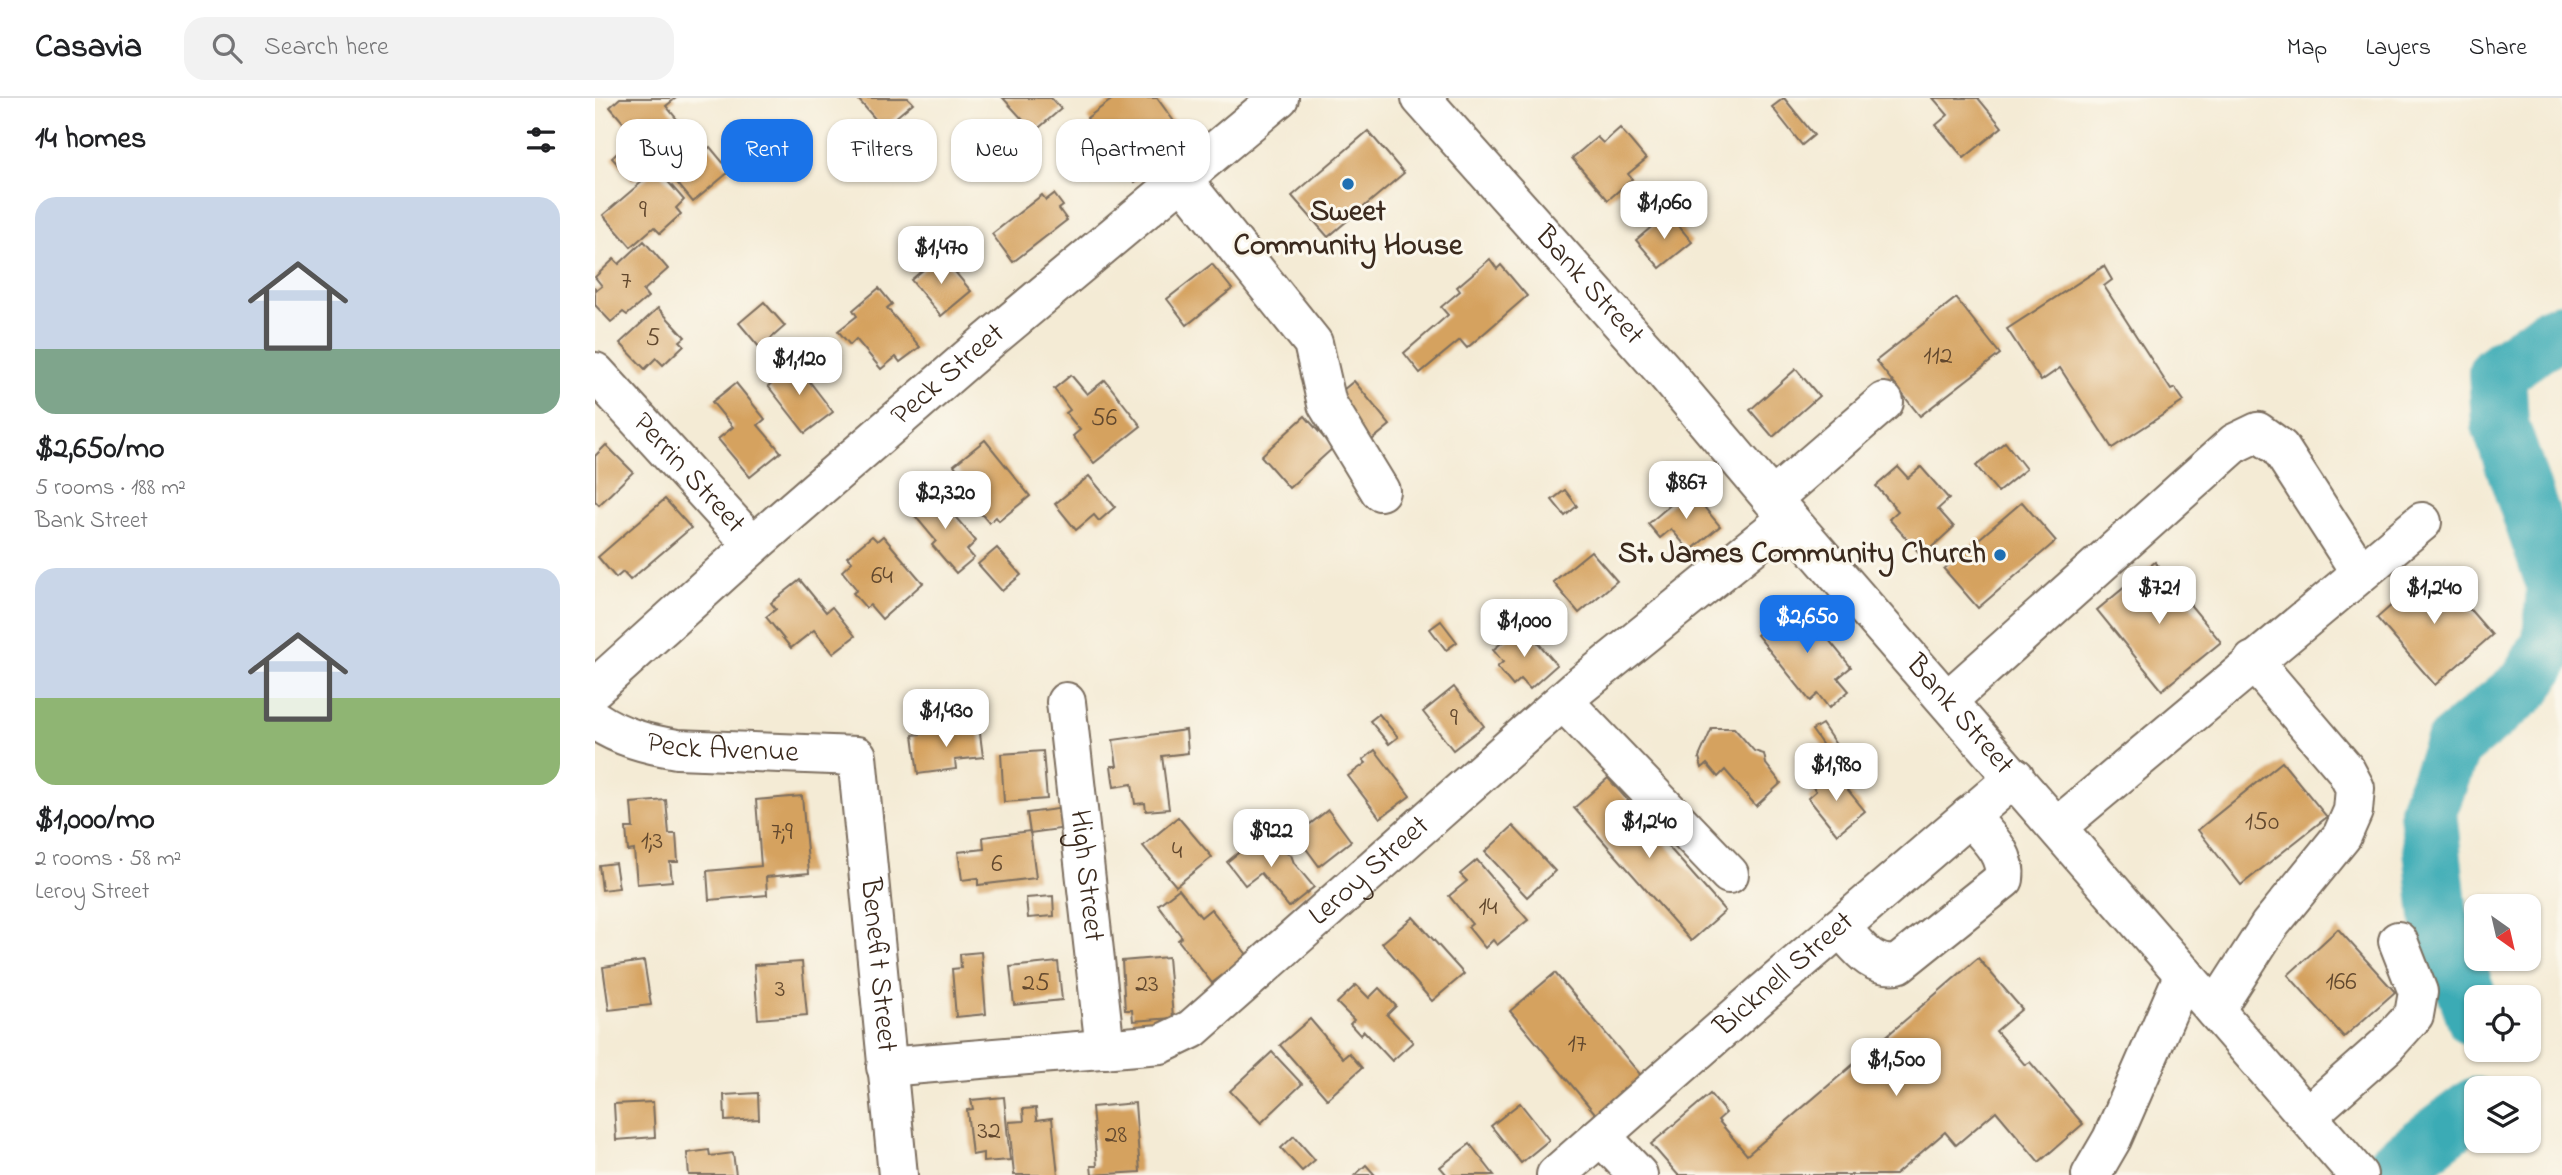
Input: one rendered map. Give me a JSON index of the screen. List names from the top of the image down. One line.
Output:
{"streets":{"street":["Bank Street","Peck Street","Perrin Street","Peck Avenue","Leroy Street","High Street","Benefit Street","Bicknell Street"]},"crossings":[["Bank Street","Leroy Street"],["Bank Street","Bicknell Street"],["Peck Street","Perrin Street"],["Peck Avenue","Benefit Street"],["Leroy Street","High Street"],["Leroy Street","Benefit Street"]],"places":["Sweet Community House","St. James Community Church"],"house_numbers":["9","7","5","112","56","64","9","150","7;9","1;3","4","6","14","166","25","23","3","17","32","28"],"north":"bottom right","page":{"header":"Casavia","search":"Search here","nav":["Map","Layers","Share"],"heading":"14 homes","chip":["Buy","Rent","Filters","New","Apartment"],"price":["$1,060","$1,470","$1,120","$867","$2,320","$721","$1,240","$2,650","$1,000","$1,430","$1,980","$1,240","$922","$1,500"],"list":[{"name":"$2,650/mo","note":"5 rooms · 188 m² · Bank Street"},{"name":"$1,000/mo","note":"2 rooms · 58 m² · Leroy Street"}]}}
